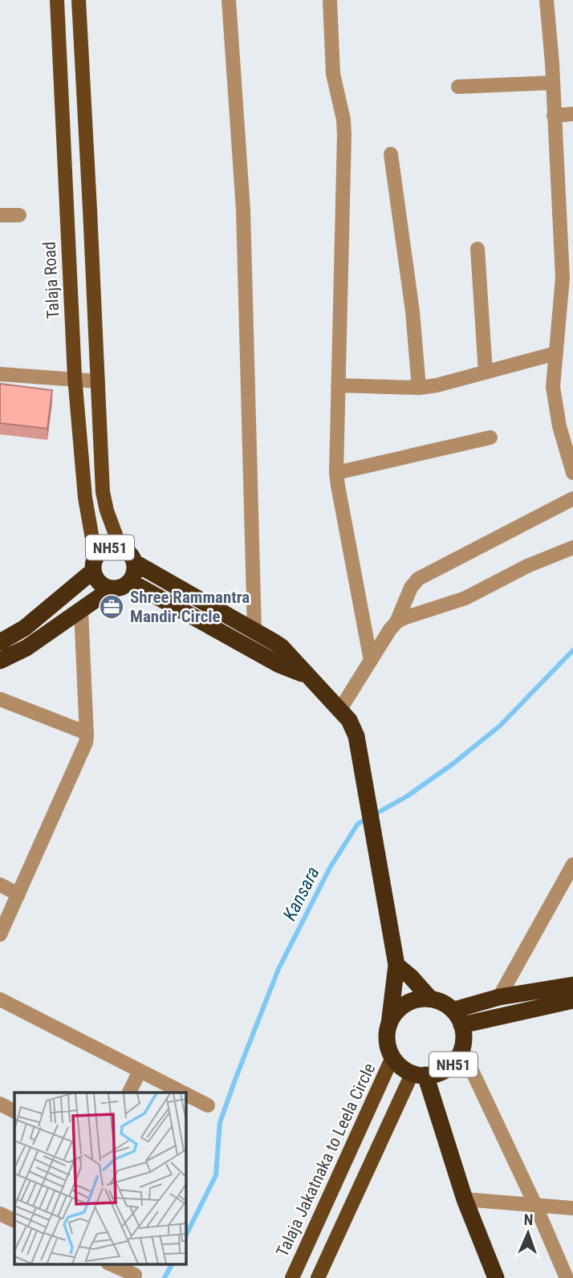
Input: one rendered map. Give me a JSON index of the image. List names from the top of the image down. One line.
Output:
{"streets":{"highway":["NH51"],"main road":["Talaja Road","Talaja Jakatnaka to Leela Circle"]},"crossings":[["Talaja Road","NH51"],["NH51","Talaja Jakatnaka to Leela Circle"]],"water":["Kansara"],"places":{"office":["Shree Rammantra Mandir Circle"]},"north":"top"}
